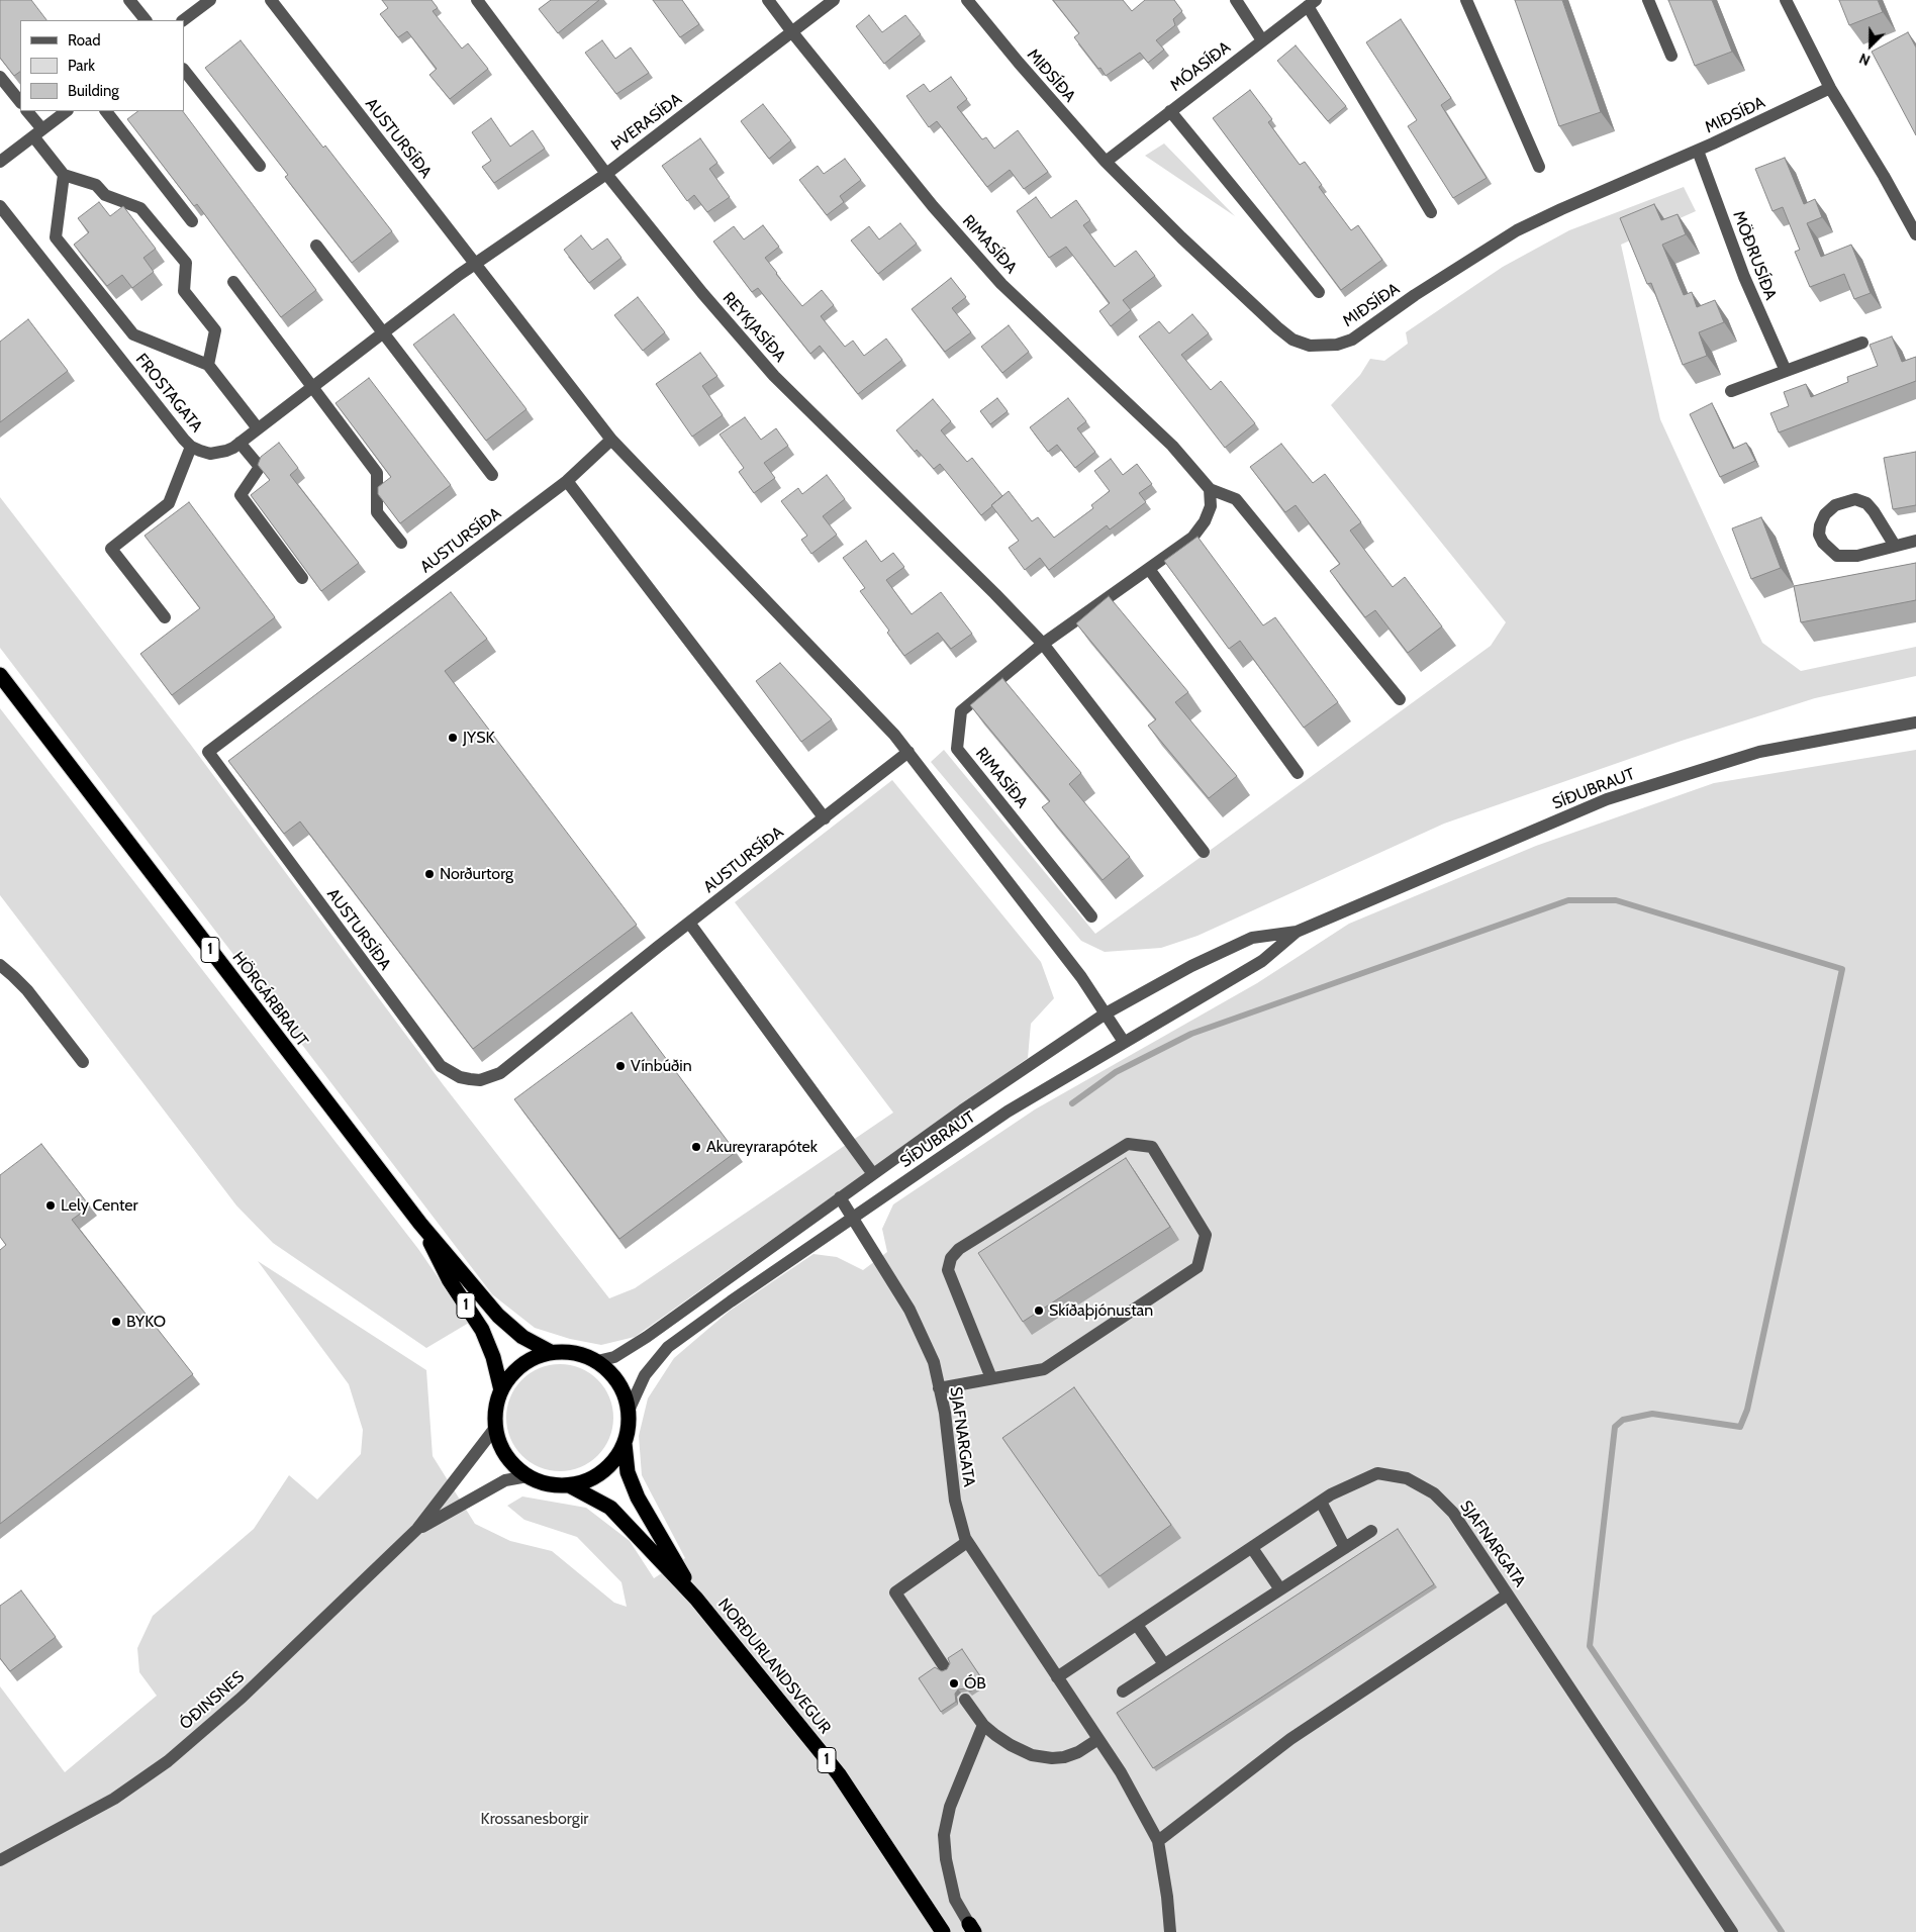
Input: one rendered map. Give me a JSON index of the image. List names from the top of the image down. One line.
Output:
{"streets":{"highway":["1","HÖRGÁRBRAUT","NORÐURLANDSVEGUR"],"street":["MÓASÍÐA","MIÐSÍÐA","ÞVERASÍÐA","AUSTURSÍÐA","RIMASÍÐA","MÖÐRUSÍÐA","REYKJASÍÐA","FROSTAGATA","SÍÐUBRAUT","SJAFNARGATA","ÓÐINSNES"]},"crossings":[["MÓASÍÐA","MIÐSÍÐA"],["MIÐSÍÐA","MÖÐRUSÍÐA"],["ÞVERASÍÐA","AUSTURSÍÐA"],["ÞVERASÍÐA","RIMASÍÐA"],["ÞVERASÍÐA","REYKJASÍÐA"],["ÞVERASÍÐA","FROSTAGATA"],["AUSTURSÍÐA","FROSTAGATA"],["AUSTURSÍÐA","SÍÐUBRAUT"],["RIMASÍÐA","REYKJASÍÐA"],["SÍÐUBRAUT","HÖRGÁRBRAUT"],["SÍÐUBRAUT","SJAFNARGATA"],["SÍÐUBRAUT","NORÐURLANDSVEGUR"],["SÍÐUBRAUT","ÓÐINSNES"],["HÖRGÁRBRAUT","NORÐURLANDSVEGUR"],["HÖRGÁRBRAUT","ÓÐINSNES"],["NORÐURLANDSVEGUR","ÓÐINSNES"]],"parks":["Krossanesborgir"],"places":["JYSK","Norðurtorg","Vínbúðin","Akureyrarapótek","Lely Center","Skíðaþjónustan","BYKO","ÓB"],"legend":["Road","Park","Building"],"north":"bottom left"}
